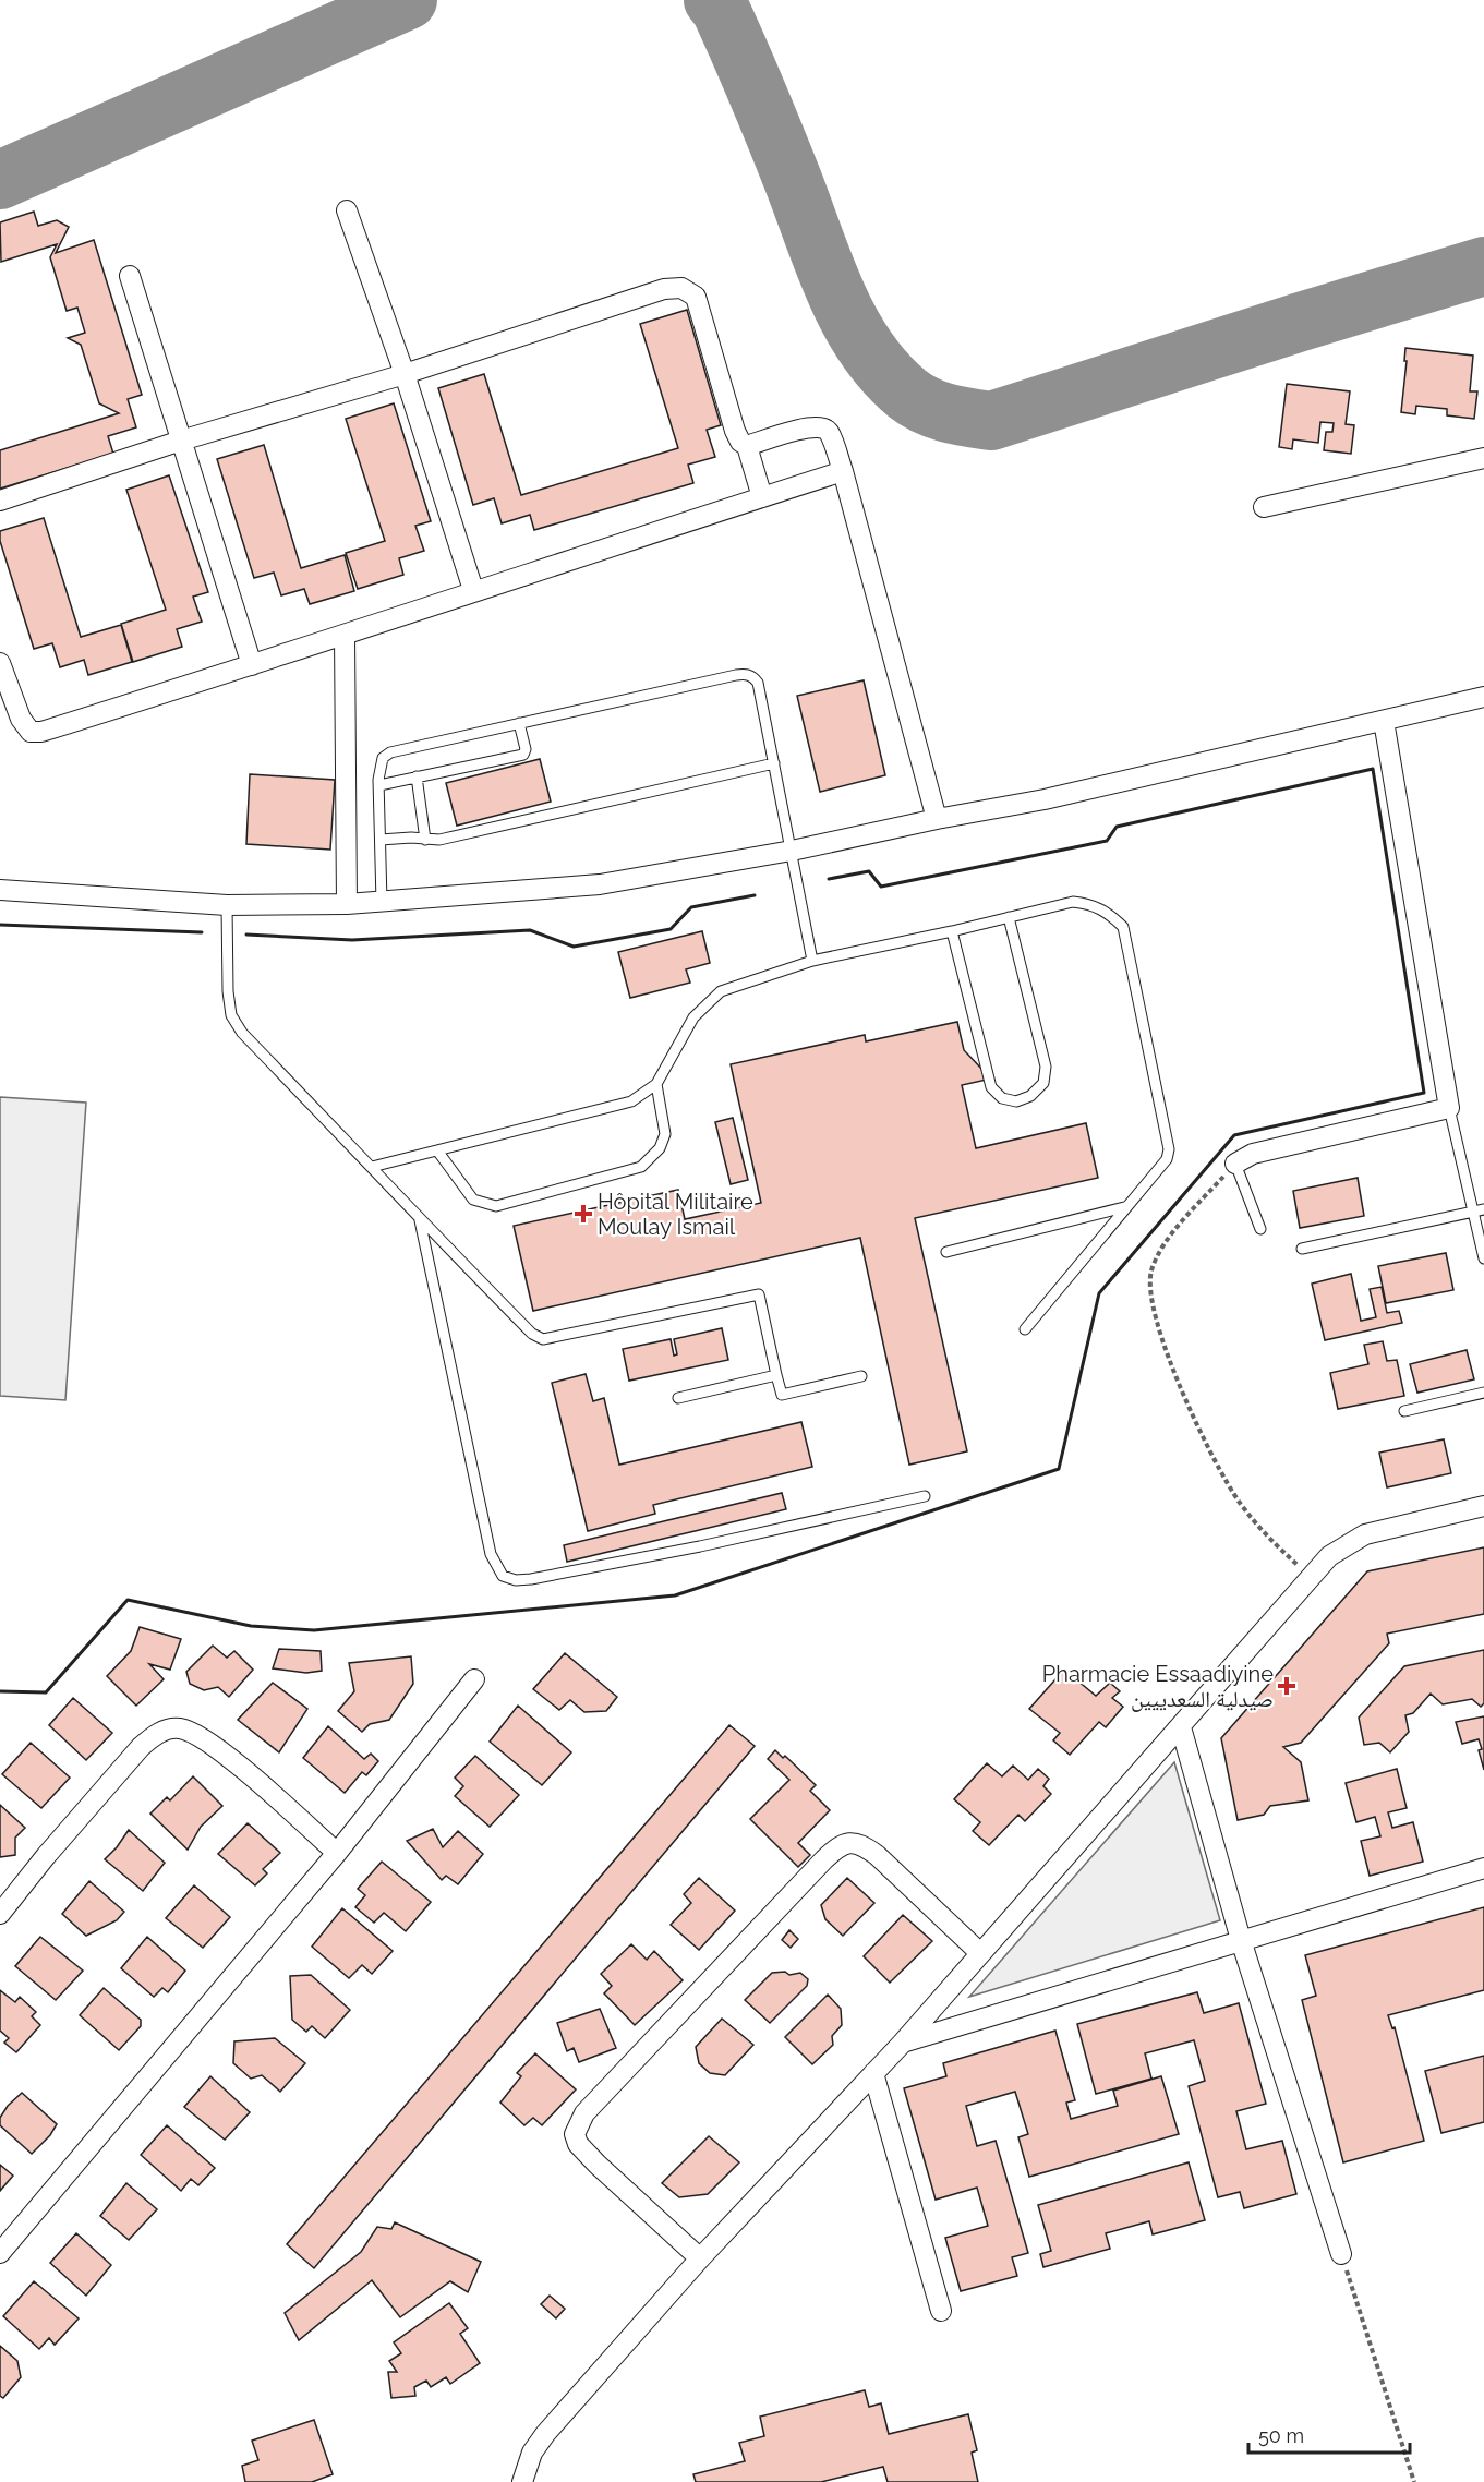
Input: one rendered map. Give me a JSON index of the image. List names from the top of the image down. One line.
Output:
{"places":{"health":["Hôpital Militaire Moulay Ismail","Pharmacie Essaadiyine صيدلية السعدييين"]},"scale_bar":"50 m"}
